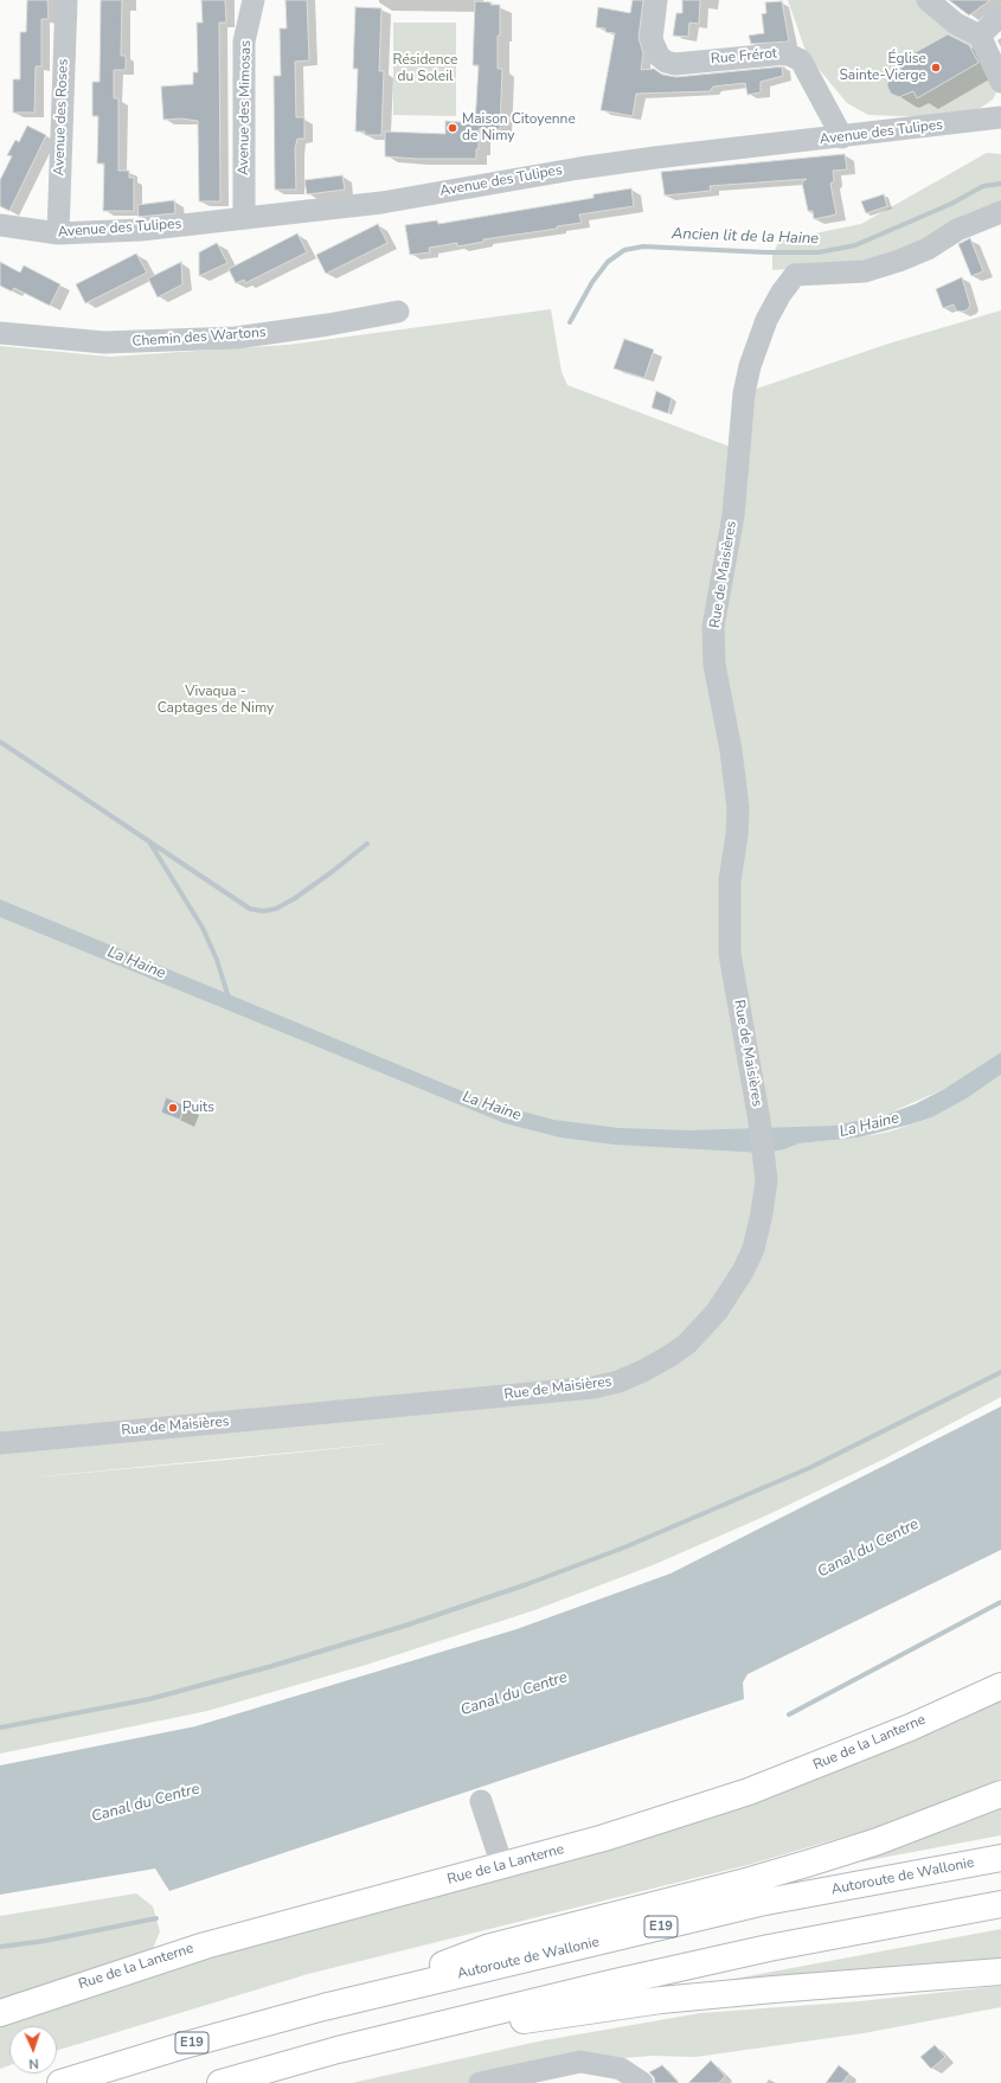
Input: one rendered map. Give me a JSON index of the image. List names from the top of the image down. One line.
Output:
{"streets":{"main road":["Rue de la Lanterne","Autoroute de Wallonie","E19"],"street":["Rue Frérot","Avenue des Mimosas","Avenue des Roses","Avenue des Tulipes","Chemin des Wartons","Rue de Maisières"]},"crossings":[["Rue Frérot","Avenue des Tulipes"],["Avenue des Mimosas","Avenue des Tulipes"],["Avenue des Roses","Avenue des Tulipes"]],"water":["Ancien lit de la Haine","La Haine","Canal du Centre"],"parks":["Résidence du Soleil","Vivaqua - Captages de Nimy"],"places":["Église Sainte-Vierge","Maison Citoyenne de Nimy","Puits"],"north":"bottom"}
